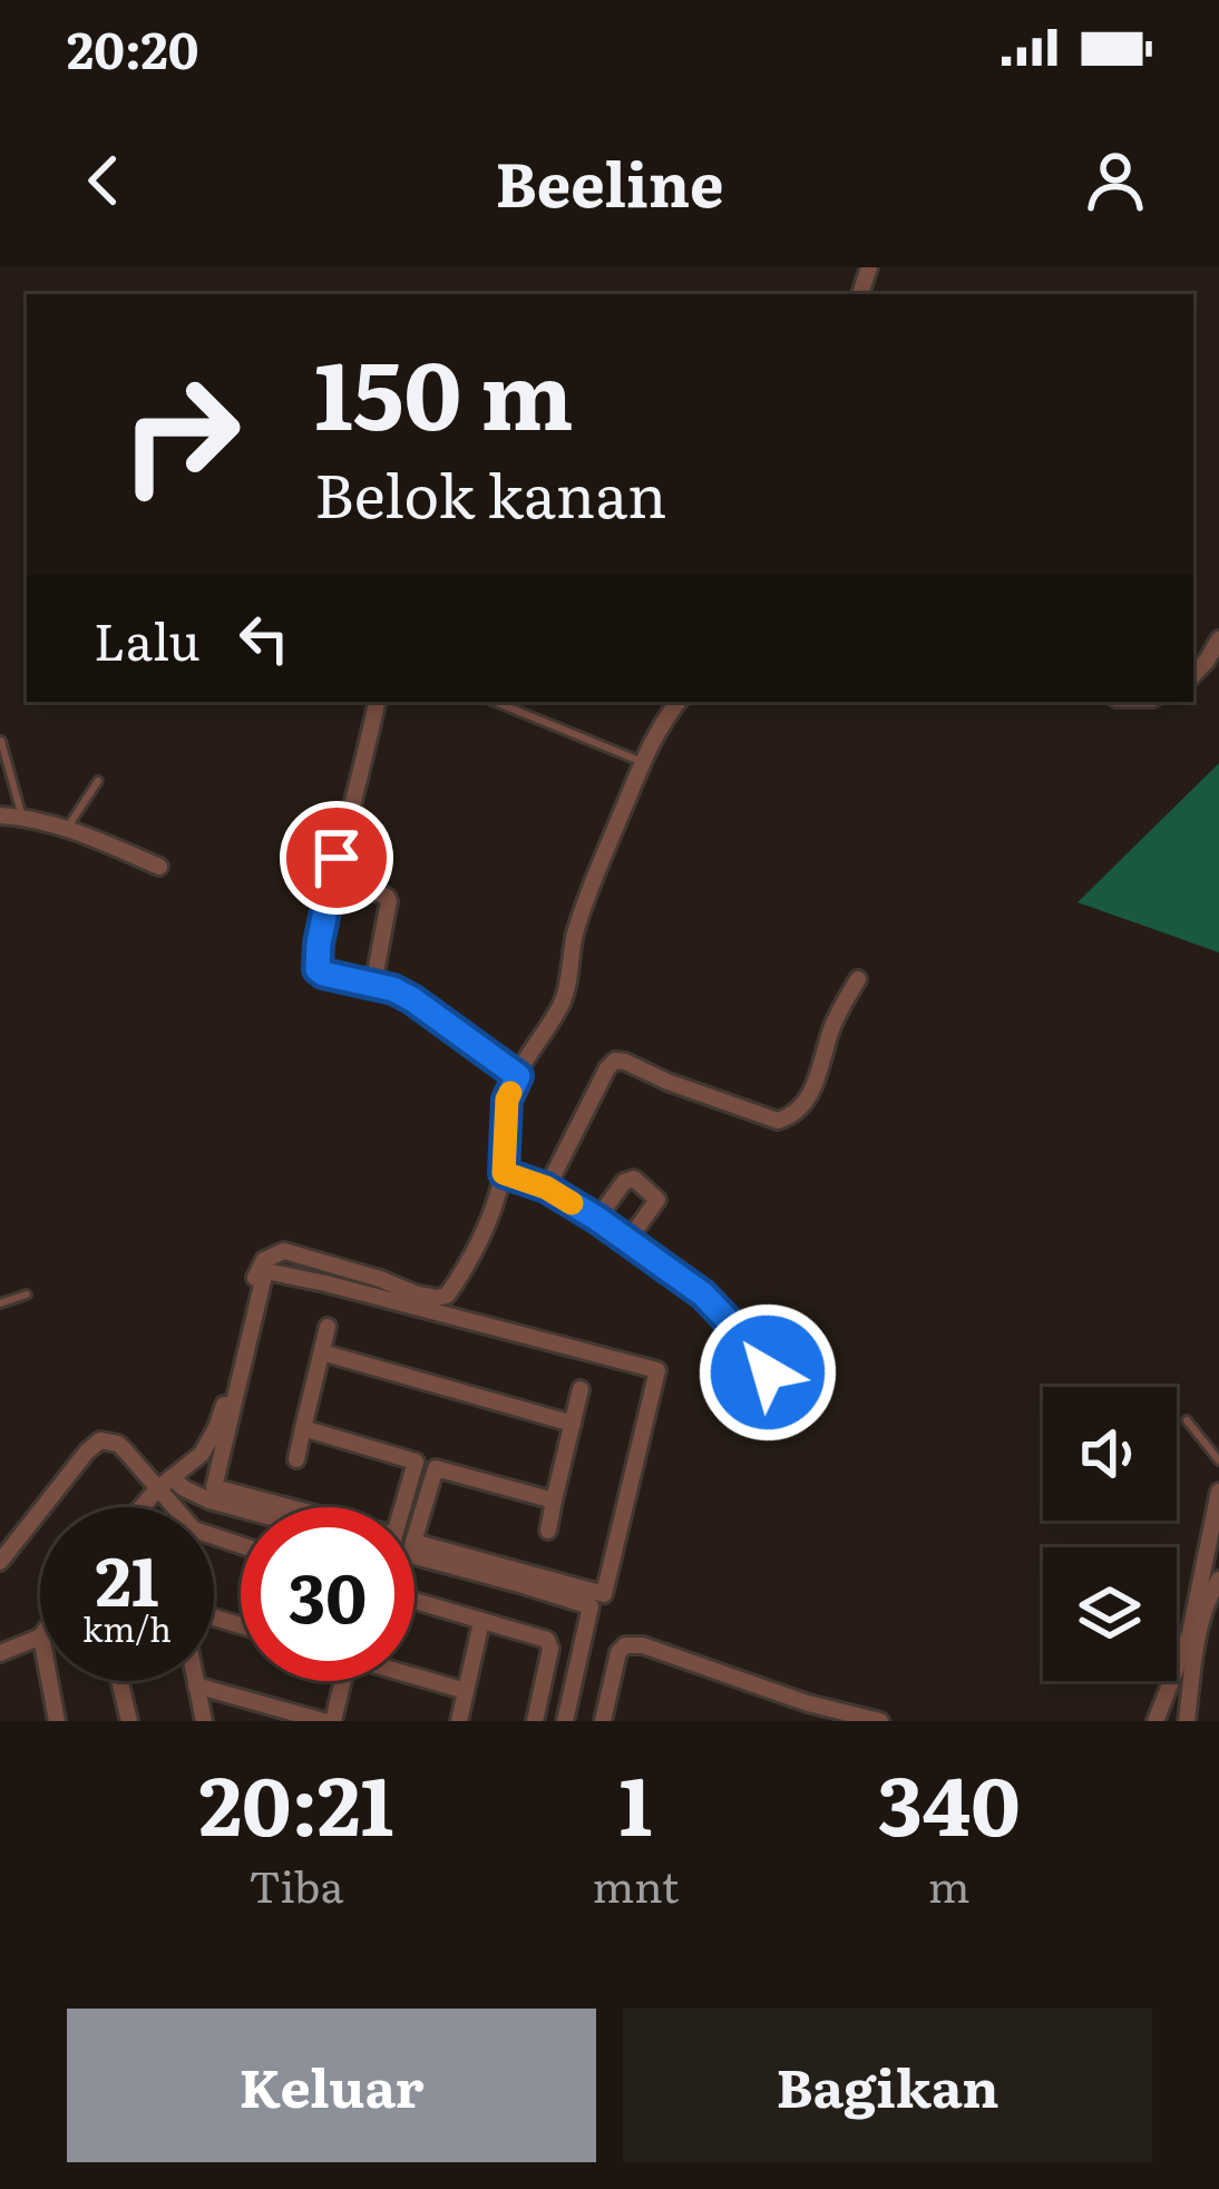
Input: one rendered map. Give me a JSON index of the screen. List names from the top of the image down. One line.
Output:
{"page":{"status":"20:20","header":"Beeline","turn":["150 m","Belok kanan"],"then":"Lalu","speed":"21 km/h","limit":"30","eta":["20:21","Tiba","1","mnt","340","m"],"buttons":["Keluar","Bagikan"]}}
